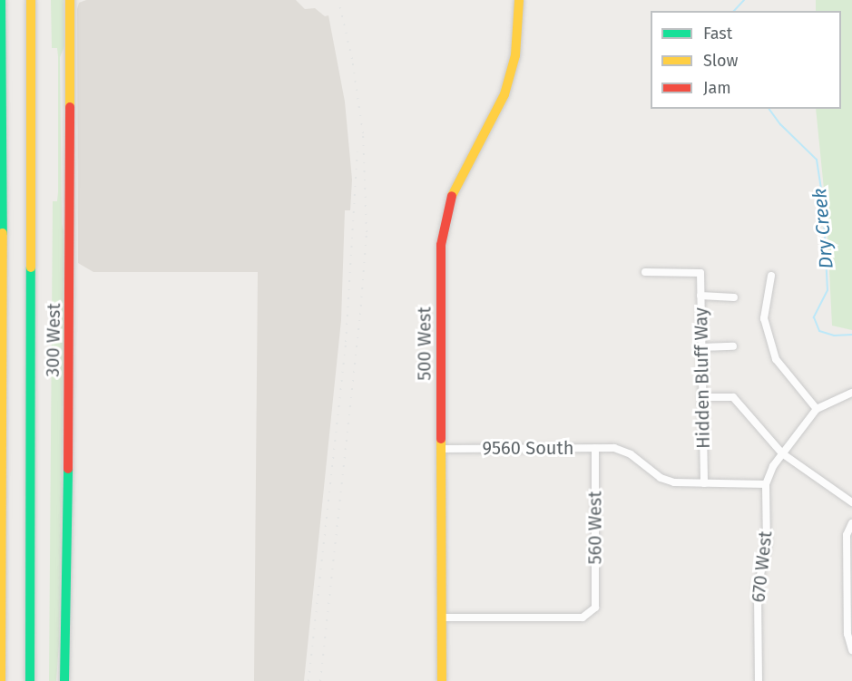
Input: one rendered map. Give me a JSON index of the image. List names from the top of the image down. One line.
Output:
{"streets":{"main road":["300 West","500 West"],"street":["Hidden Bluff Way","9560 South","560 West","670 West"]},"crossings":[["500 West","9560 South"],["500 West","560 West"],["Hidden Bluff Way","9560 South"],["9560 South","560 West"]],"water":["Dry Creek"],"legend":["Fast","Slow","Jam"]}
